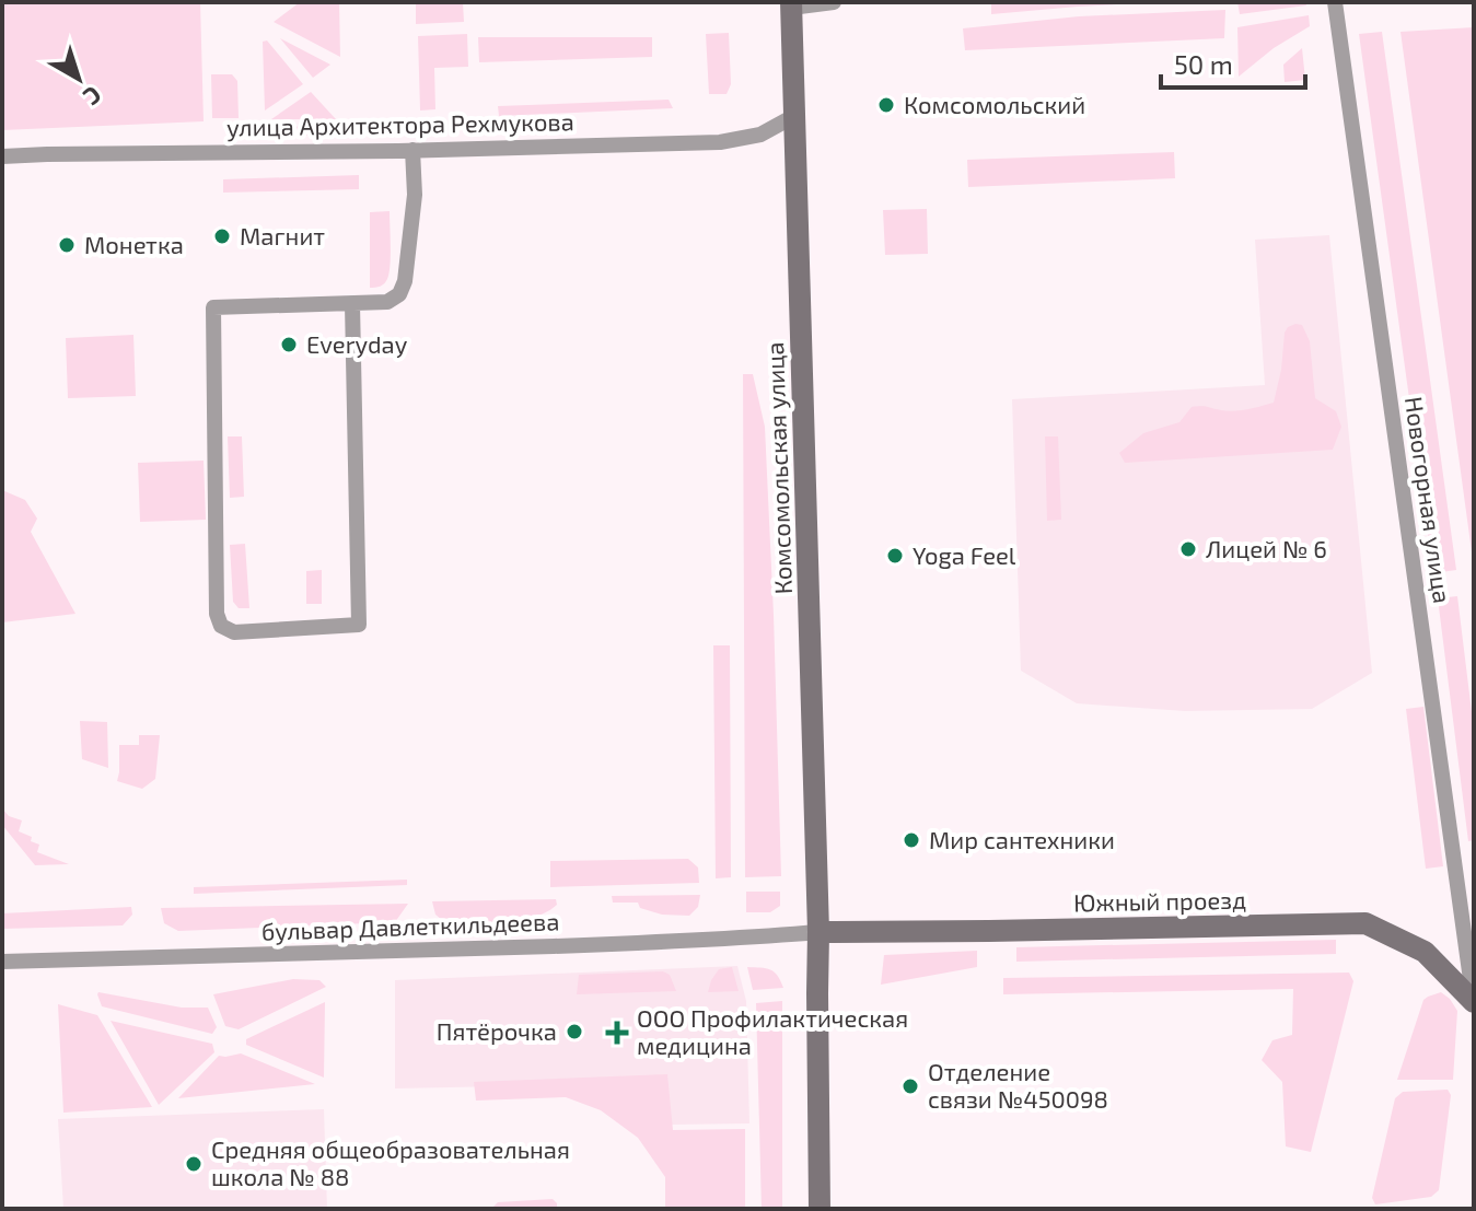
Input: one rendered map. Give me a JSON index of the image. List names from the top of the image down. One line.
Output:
{"streets":{"main road":["Комсомольская улица","Южный проезд"],"street":["улица Архитектора Рехмукова","Новогорная улица","бульвар Давлеткильдеева"]},"crossings":[["улица Архитектора Рехмукова","Комсомольская улица"],["Комсомольская улица","Южный проезд"],["Комсомольская улица","бульвар Давлеткильдеева"],["Новогорная улица","Южный проезд"],["Южный проезд","бульвар Давлеткильдеева"]],"places":{"other":["Комсомольский","Магнит","Монетка","Everyday","Лицей № 6","Yoga Feel","Мир сантехники","Пятёрочка","Отделение связи №450098","Средняя общеобразовательная школа № 88"],"health":["ООО Профилактическая медицина"]},"scale_bar":"50 m","north":"bottom right"}
